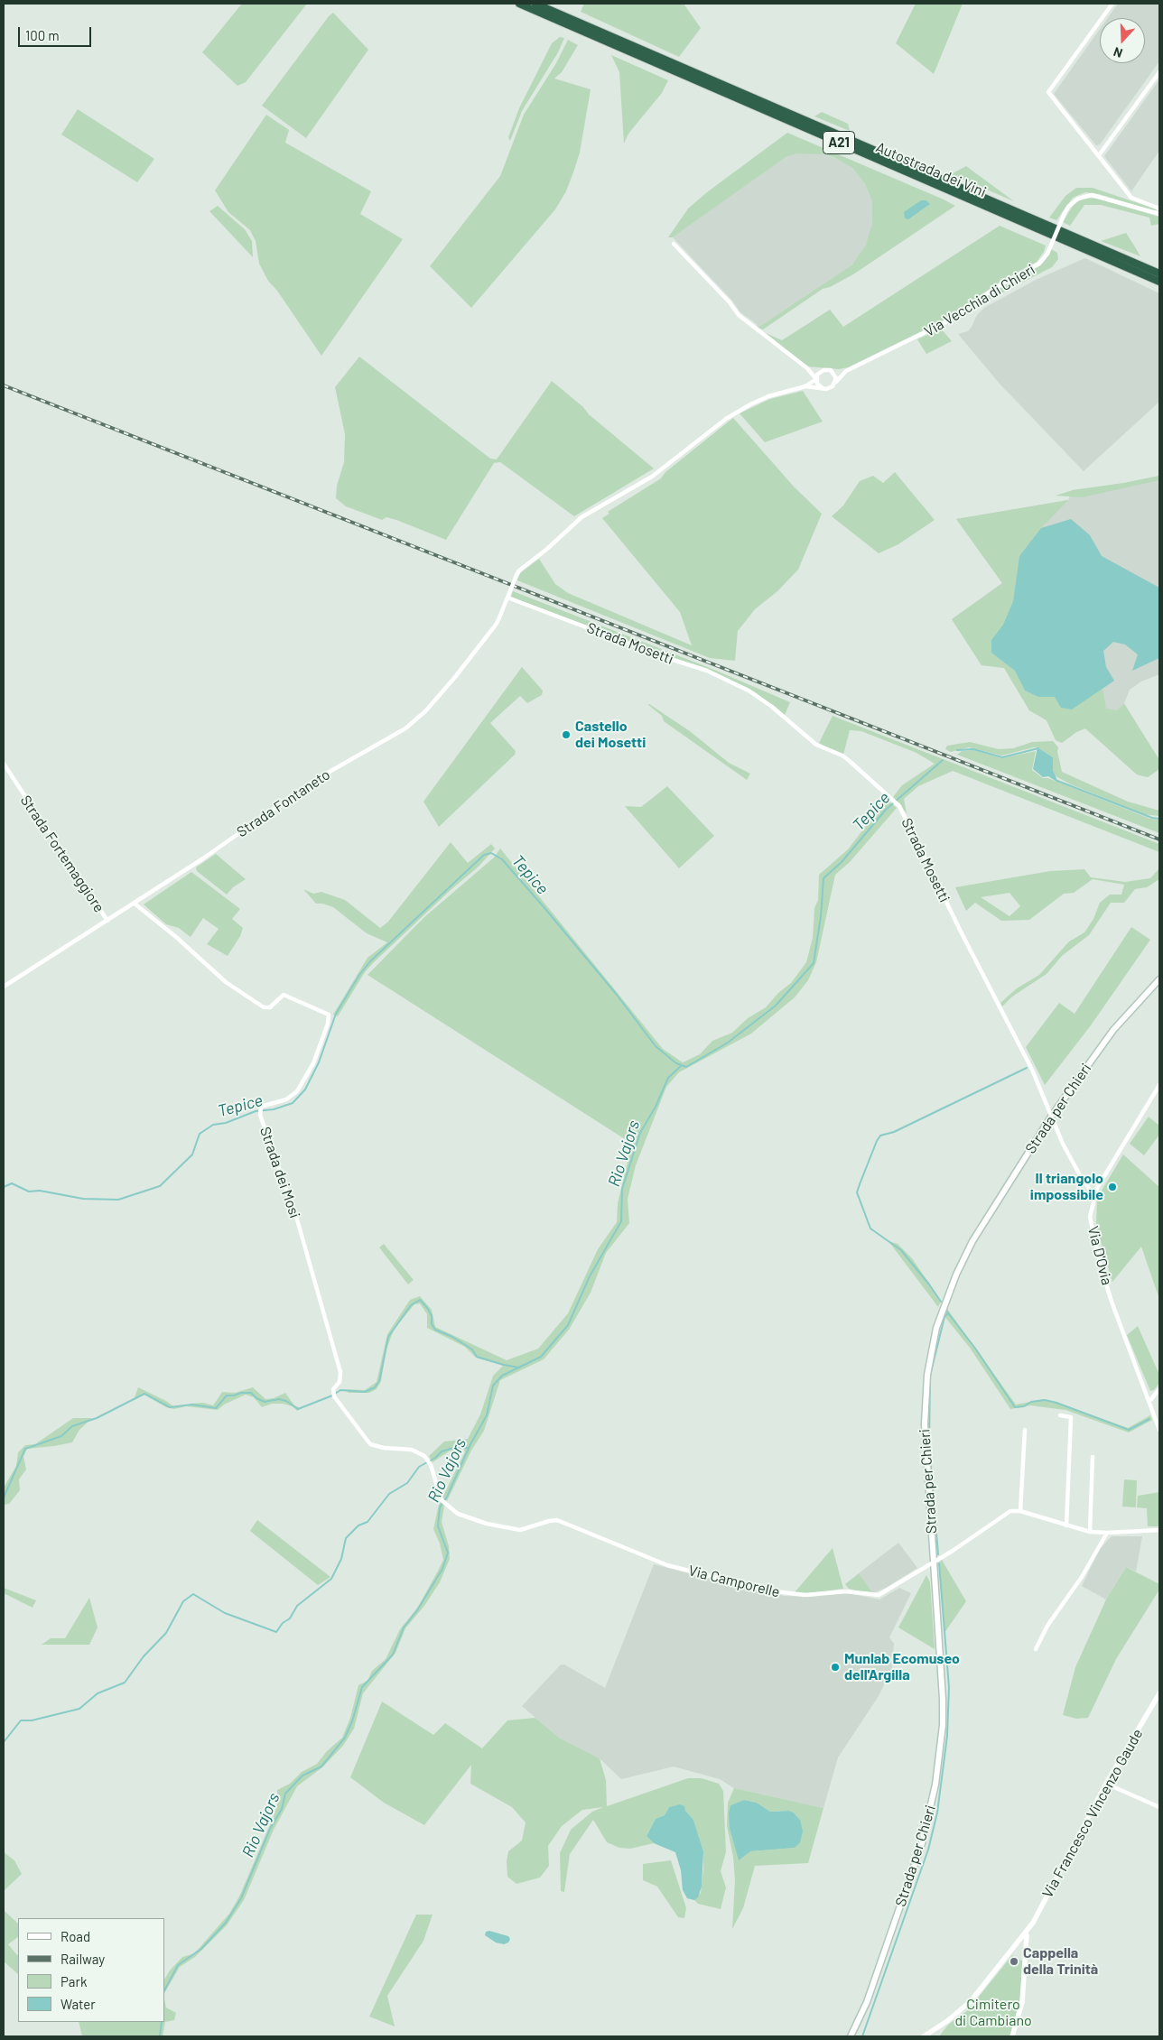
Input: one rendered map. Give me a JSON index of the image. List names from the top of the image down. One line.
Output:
{"streets":{"highway":["A21","Autostrada dei Vini"],"main road":["Strada per Chieri"],"street":["Via Vecchia di Chieri","Strada Mosetti","Strada Fontaneto","Strada Fortemaggiore","Strada dei Mosi","Via D'Ovia","Via Camporelle","Via Francesco Vincenzo Gaude"]},"crossings":[["Strada Mosetti","Strada Fontaneto"],["Strada Mosetti","Strada per Chieri"],["Strada Mosetti","Via D'Ovia"],["Strada Fontaneto","Strada Fortemaggiore"],["Strada Fontaneto","Strada dei Mosi"],["Strada per Chieri","Via Camporelle"],["Strada dei Mosi","Via Camporelle"]],"water":["Tepice","Rio Vajors"],"parks":["Cimitero di Cambiano"],"places":["Castello dei Mosetti","Il triangolo impossibile","Munlab Ecomuseo dell'Argilla","Cappella della Trinità"],"legend":["Road","Railway","Park","Water"],"scale_bar":"100 m","north":"bottom"}
